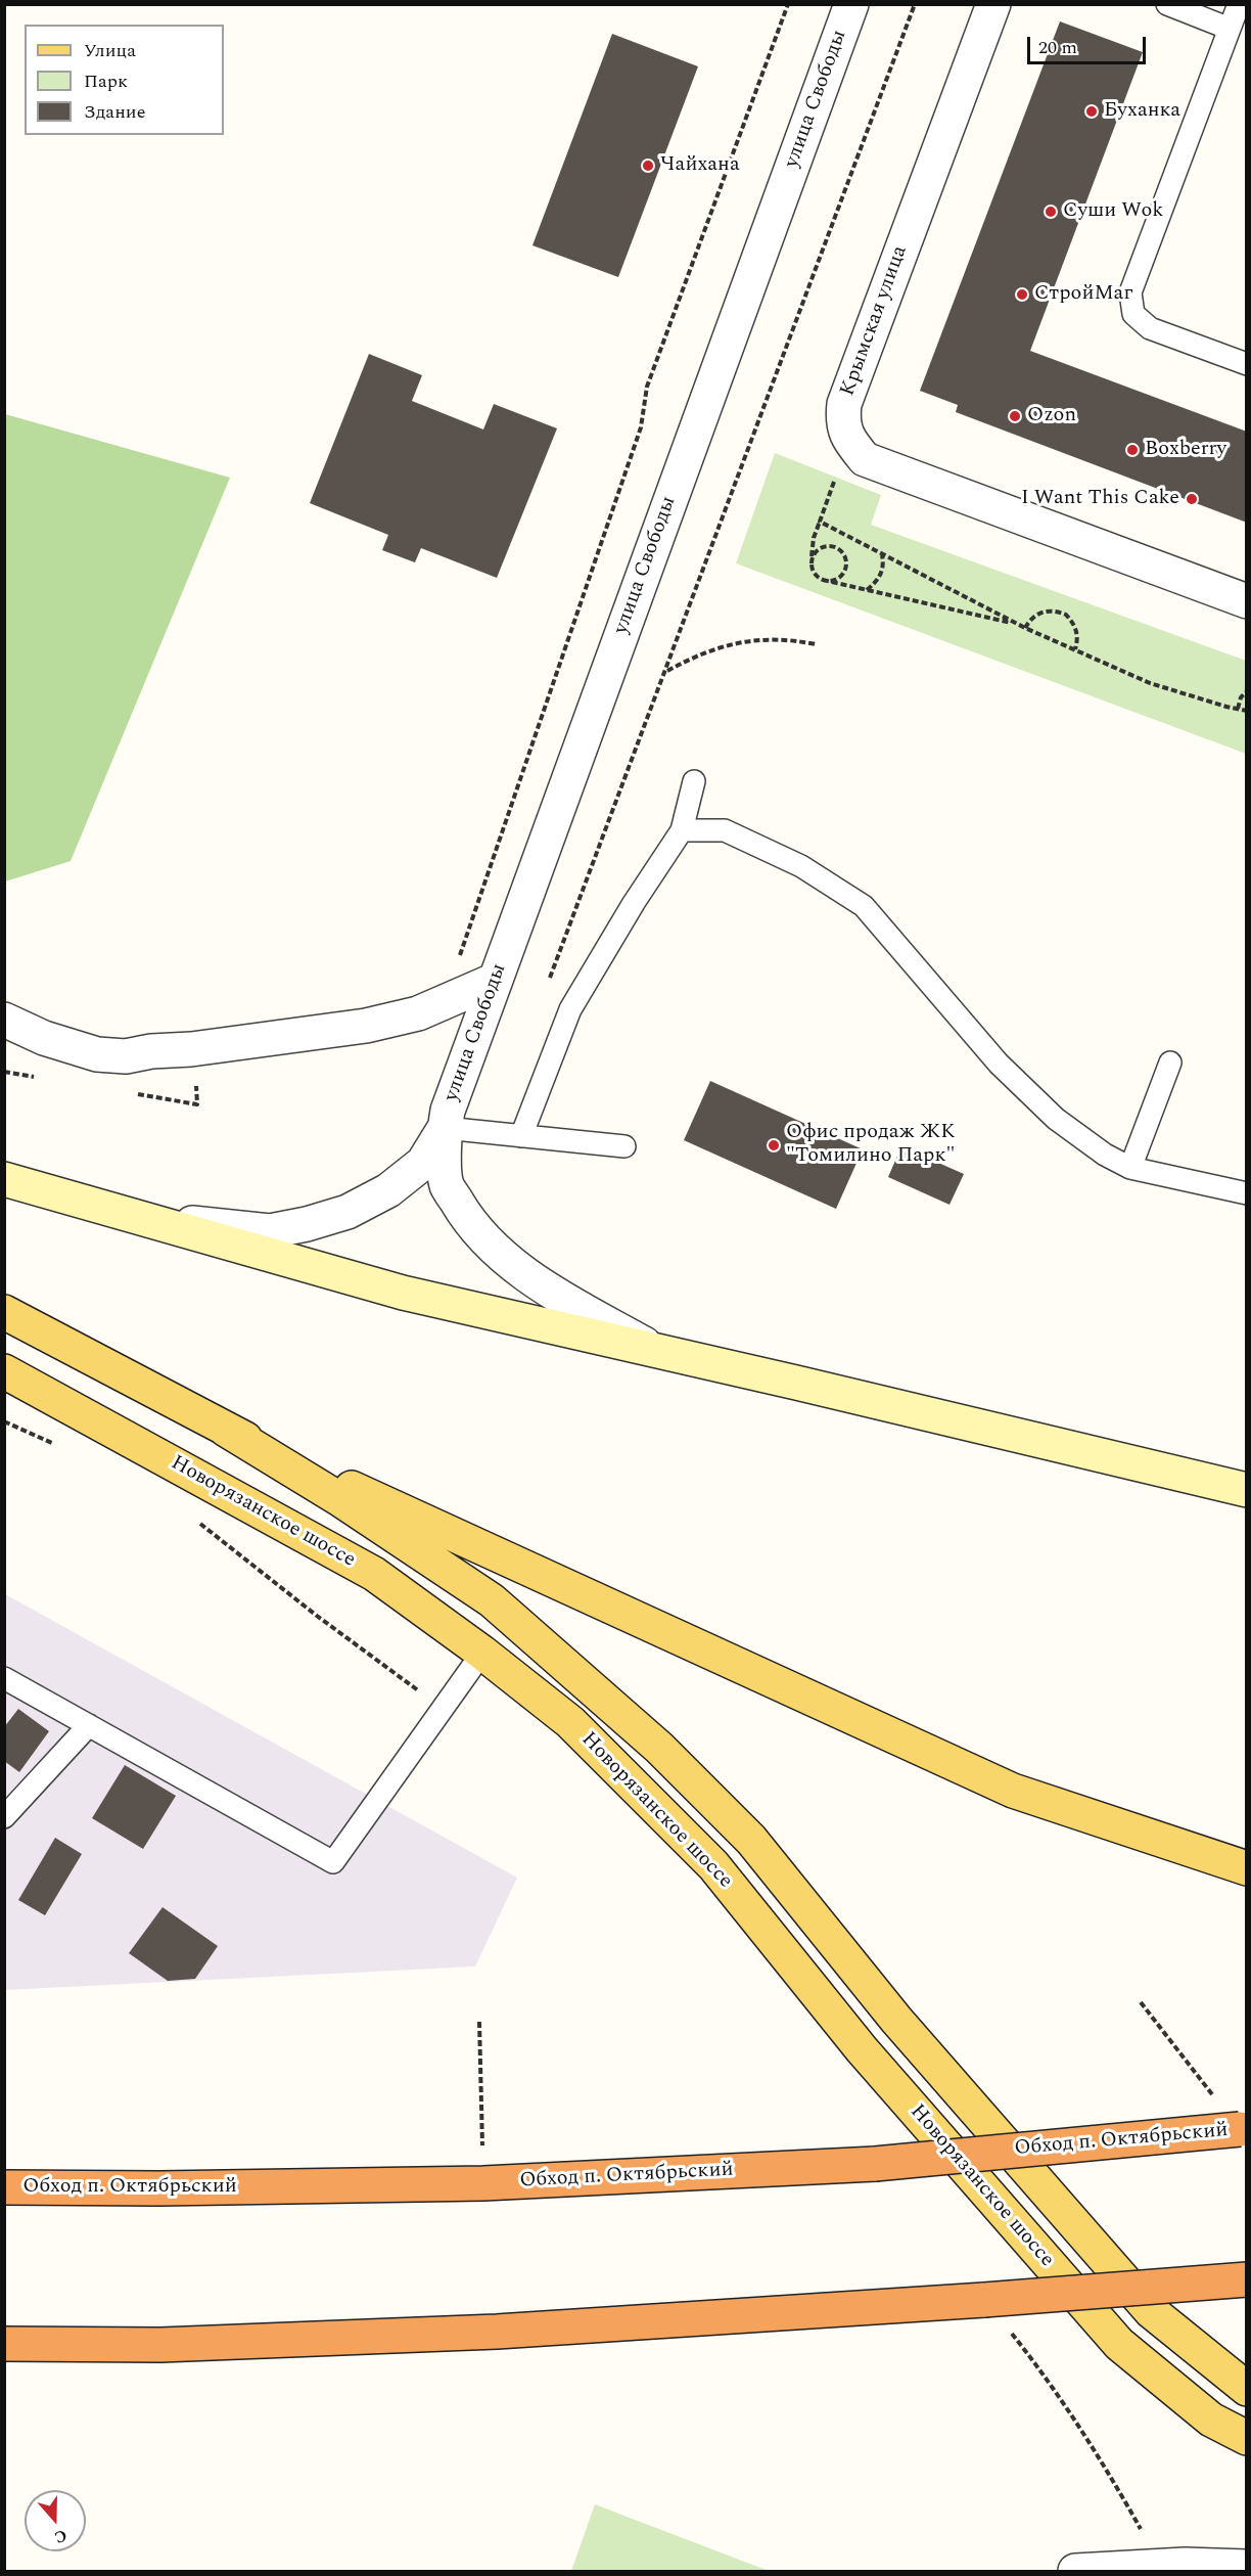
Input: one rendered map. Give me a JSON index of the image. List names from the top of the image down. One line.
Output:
{"streets":{"highway":["Обход п. Октябрьский"],"main road":["Новорязанское шоссе"],"street":["улица Свободы","Крымская улица"]},"places":["Буханка","Чайхана","Суши Wok","СтройМаг","Ozon","Boxberry","I Want This Cake","Офис продаж ЖК \"Томилино Парк\""],"legend":["Улица","Парк","Здание"],"scale_bar":"20 m","north":"bottom"}
